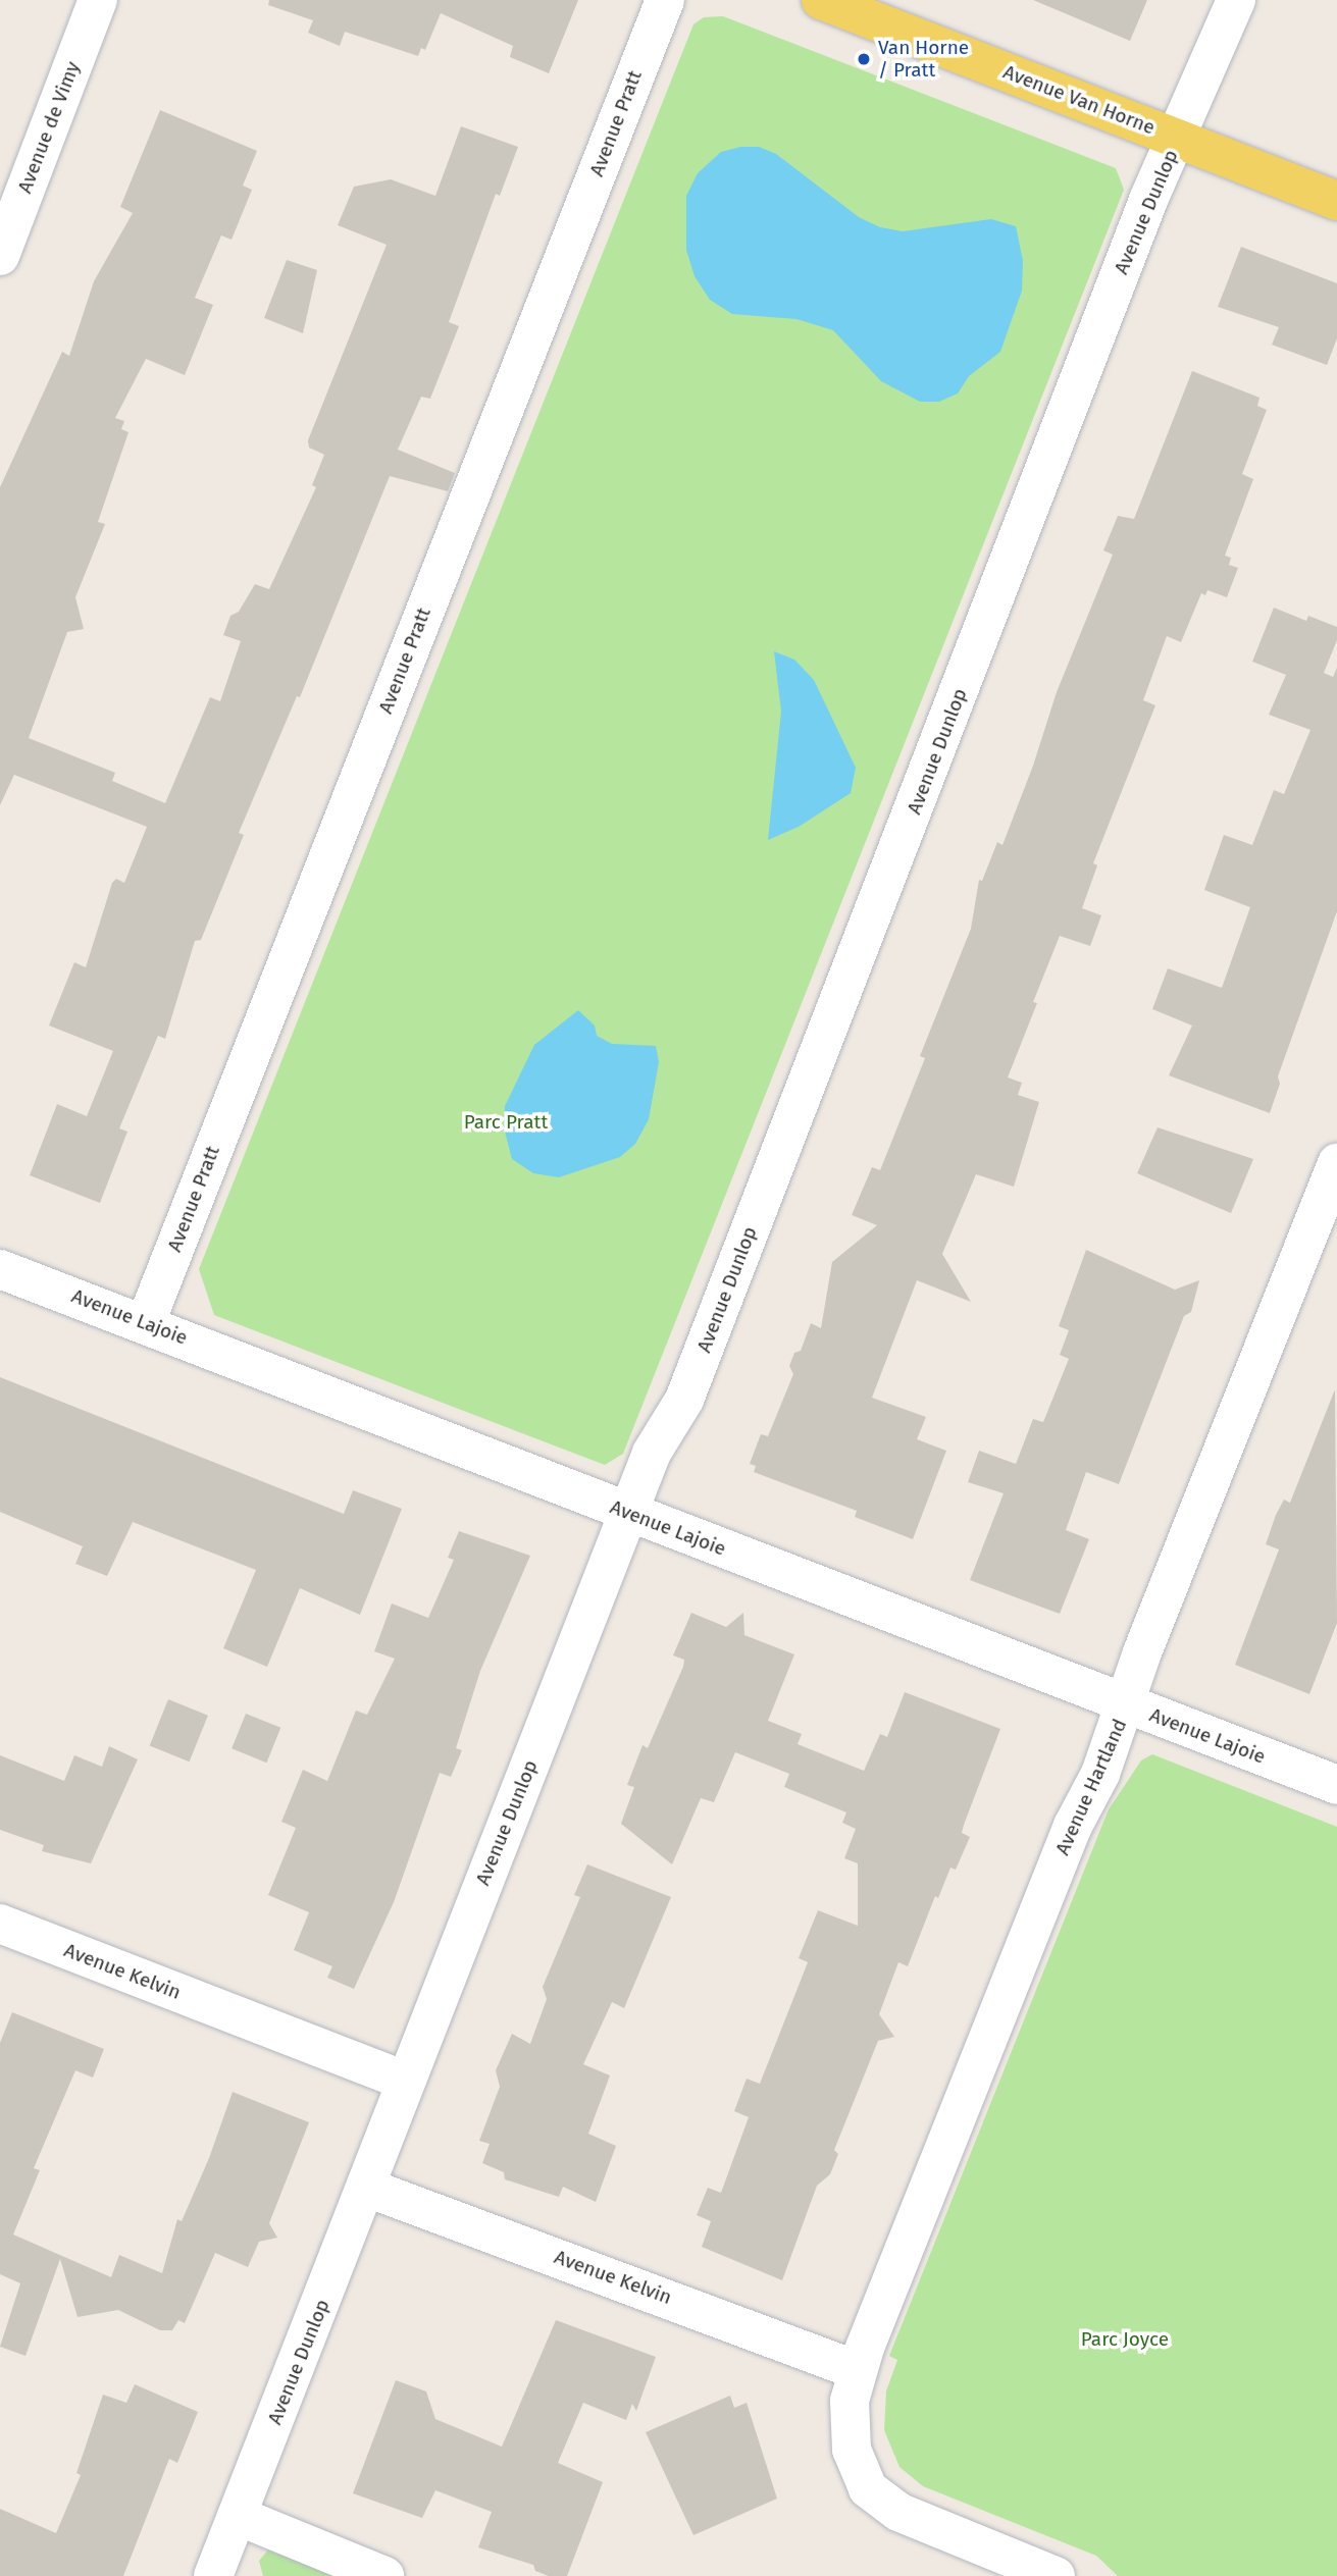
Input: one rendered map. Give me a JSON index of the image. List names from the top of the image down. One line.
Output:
{"streets":{"main road":["Avenue Van Horne"],"street":["Avenue Pratt","Avenue de Vimy","Avenue Dunlop","Avenue Lajoie","Avenue Hartland","Avenue Kelvin"]},"crossings":[["Avenue Van Horne","Avenue Dunlop"],["Avenue Pratt","Avenue Lajoie"],["Avenue Dunlop","Avenue Lajoie"],["Avenue Dunlop","Avenue Kelvin"],["Avenue Lajoie","Avenue Hartland"],["Avenue Hartland","Avenue Kelvin"]],"parks":["Parc Pratt","Parc Joyce"],"places":["Van Horne / Pratt"]}
